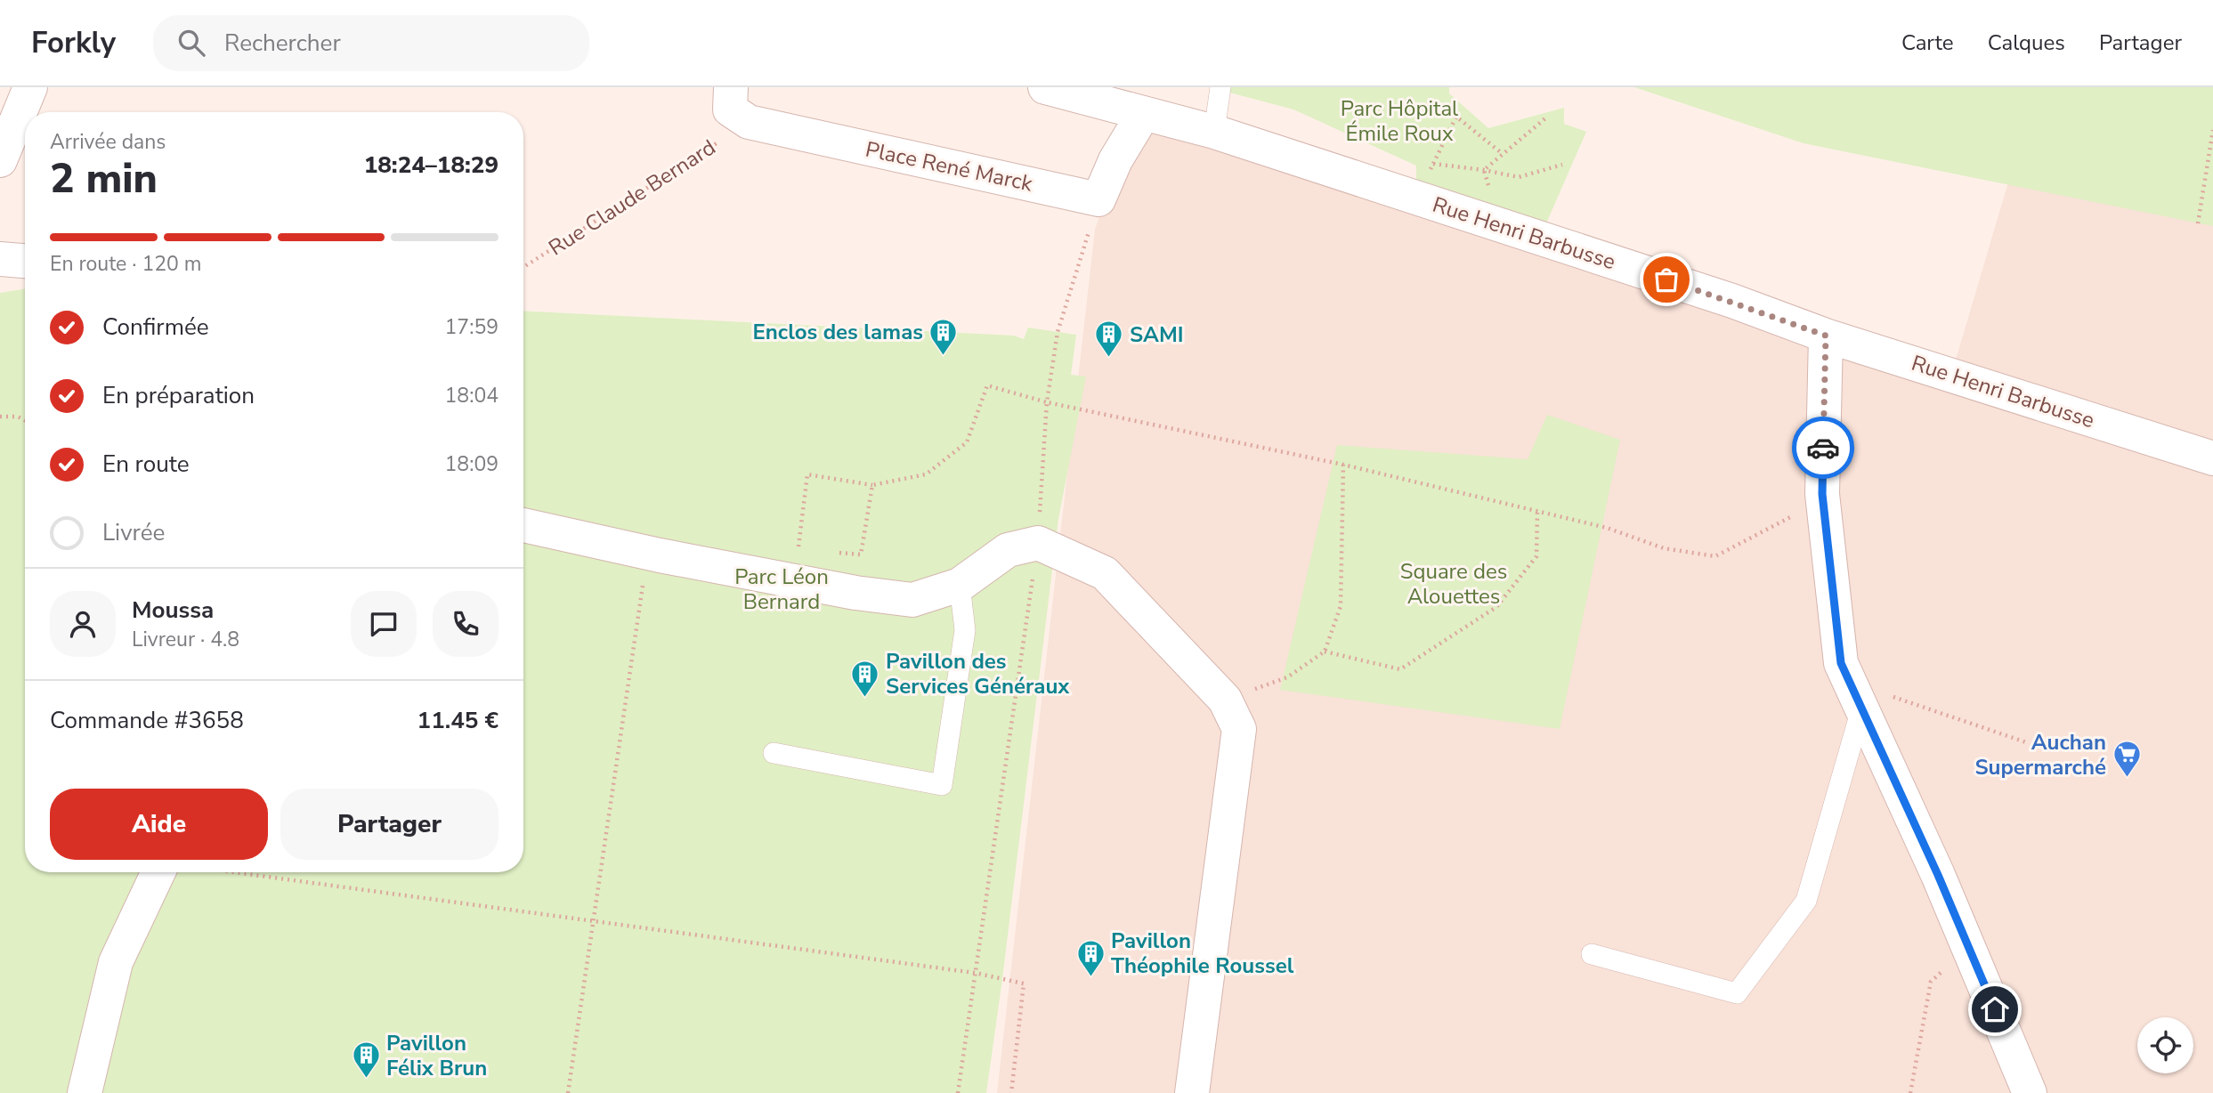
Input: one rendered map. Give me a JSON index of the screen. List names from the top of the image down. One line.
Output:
{"streets":{"street":["Place René Marck","Rue Henri Barbusse"],"path":["Rue Claude Bernard"]},"crossings":[["Place René Marck","Rue Claude Bernard"]],"parks":["Parc Hôpital Émile Roux","Square des Alouettes","Parc Léon Bernard"],"places":{"building":["Enclos des lamas","SAMI","Pavillon des Services Généraux","Pavillon Théophile Roussel","Pavillon Félix Brun"],"supermarket":["Auchan Supermarché"]},"page":{"header":"Forkly","search":"Rechercher","nav":["Carte","Calques","Partager"],"heading":["2 min","Arrivée dans","18:24–18:29"],"panel":["Moussa","Livreur · 4.8","Commande #3658","11.45 €"],"bar":"En route · 120 m","list":[["Confirmée","17:59"],["En préparation","18:04"],["En route","18:09"],"Livrée"],"buttons":["Aide","Partager"]}}
